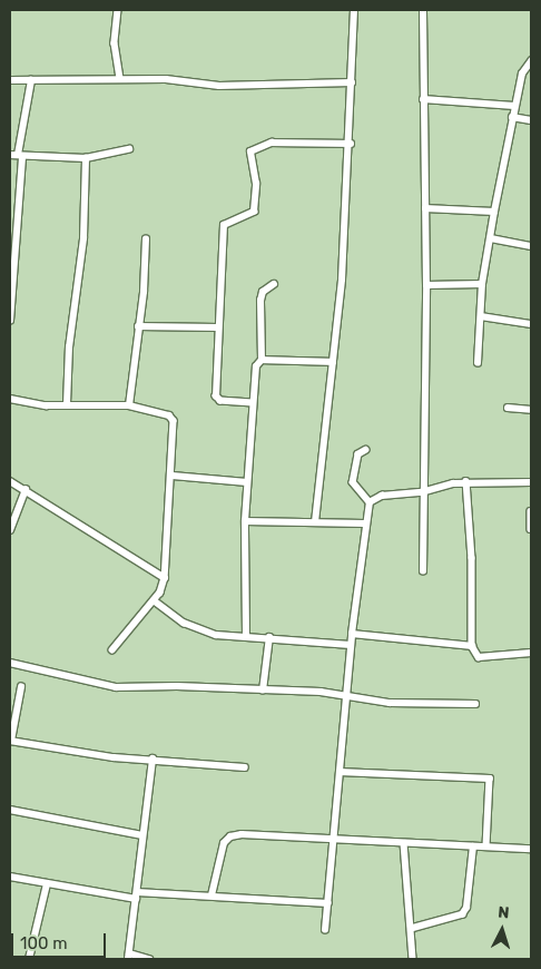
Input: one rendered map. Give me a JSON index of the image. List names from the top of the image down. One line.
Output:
{"scale_bar":"100 m","north":"top"}
